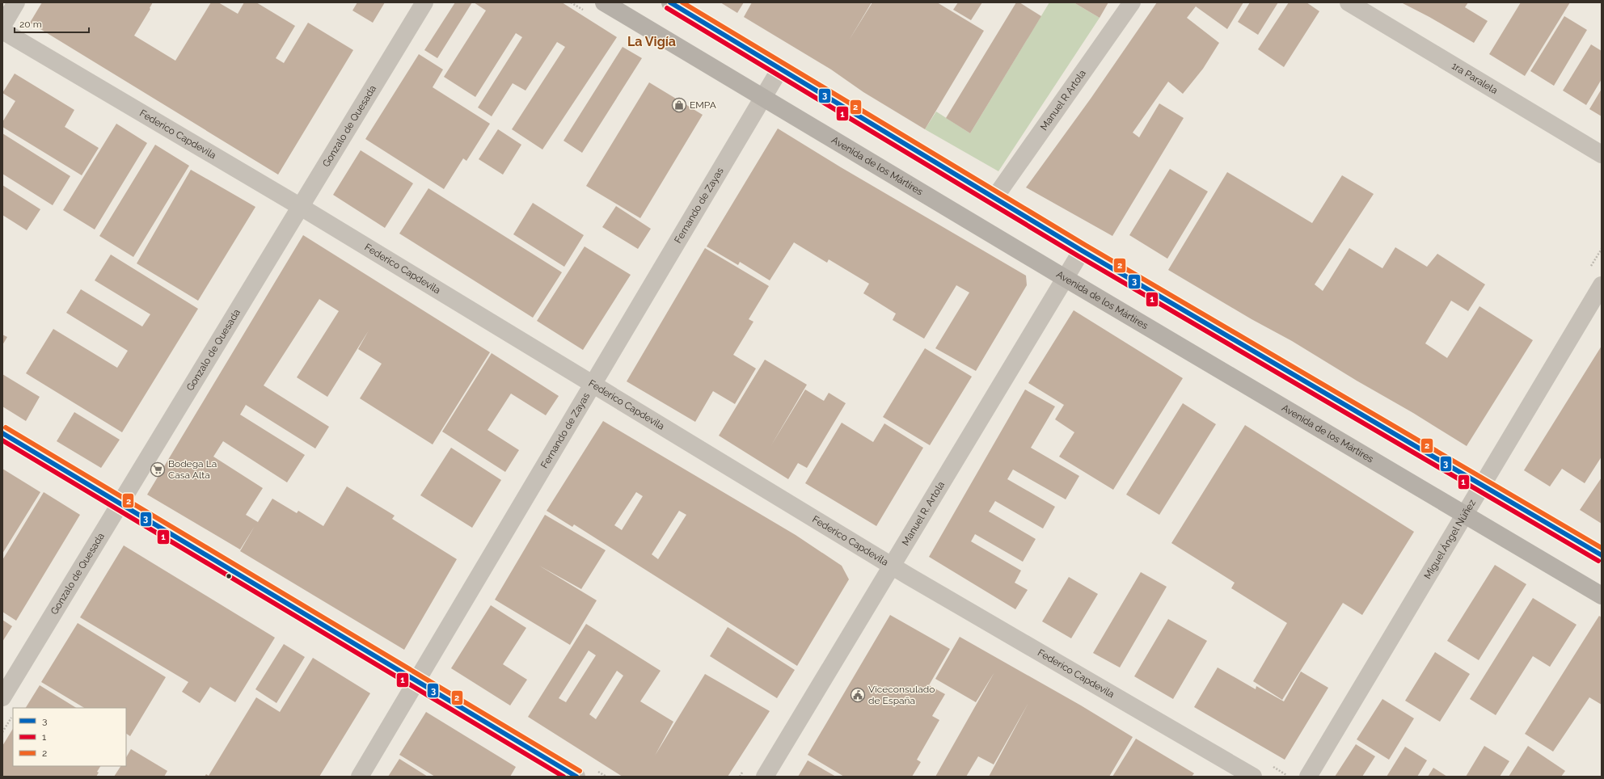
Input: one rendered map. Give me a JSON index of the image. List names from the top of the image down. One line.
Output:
{"streets":{"main road":["Avenida de los Mártires"],"street":["1ra Paralela","Manuel R Artola","Gonzalo de Quesada","Federico Capdevila","Fernando de Zayas","Manuel R. Artola","Miguel Ángel Núñez"]},"crossings":[["Gonzalo de Quesada","Federico Capdevila"],["Federico Capdevila","Fernando de Zayas"],["Federico Capdevila","Manuel R. Artola"],["Avenida de los Mártires","Fernando de Zayas"],["Avenida de los Mártires","Manuel R. Artola"],["Avenida de los Mártires","Miguel Ángel Núñez"]],"districts":["La Vigía"],"places":{"shop":["EMPA"],"supermarket":["Bodega La Casa Alta"],"public building":["Viceconsulado de España"]},"lines":["transit line 3","transit line 2","transit line 1"],"legend":["3","1","2"],"scale_bar":"20 m"}
